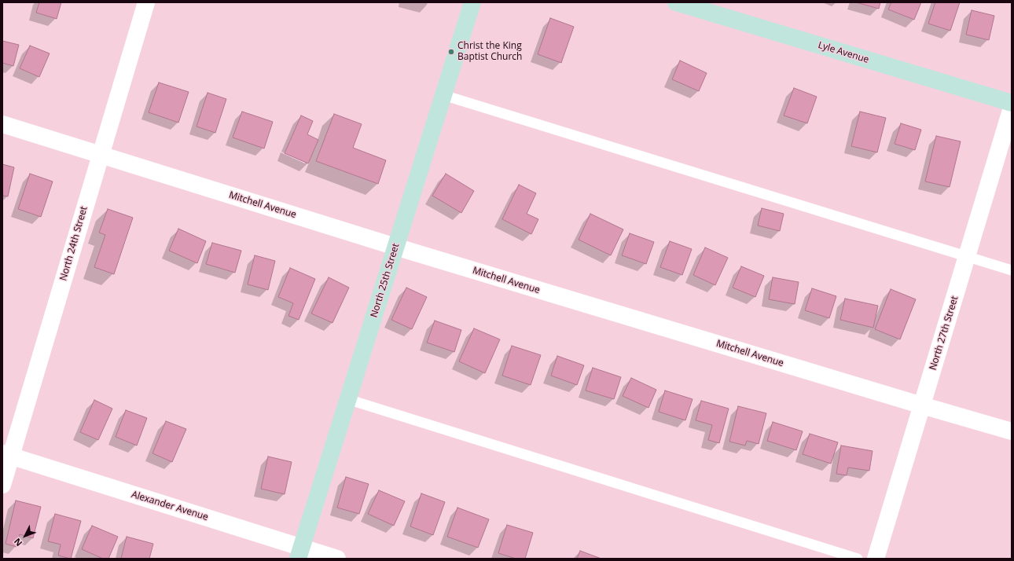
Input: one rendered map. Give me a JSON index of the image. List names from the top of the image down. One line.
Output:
{"streets":{"street":["Lyle Avenue","Mitchell Avenue","North 24th Street","North 25th Street","North 27th Street","Alexander Avenue"]},"crossings":[["Mitchell Avenue","North 24th Street"],["Mitchell Avenue","North 25th Street"],["Mitchell Avenue","North 27th Street"],["North 24th Street","Alexander Avenue"],["North 25th Street","Alexander Avenue"]],"places":["Christ the King Baptist Church"],"north":"bottom left"}
